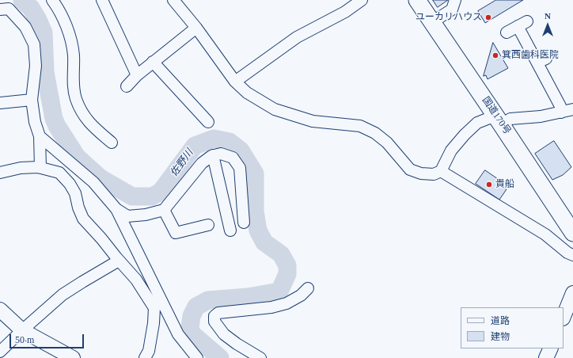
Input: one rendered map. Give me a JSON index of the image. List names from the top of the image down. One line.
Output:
{"streets":{"highway":["国道170号"]},"water":["佐野川"],"places":["ユーカリハウス","箕西歯科医院","貴船"],"legend":["道路","建物"],"scale_bar":"50 m","north":"top"}
